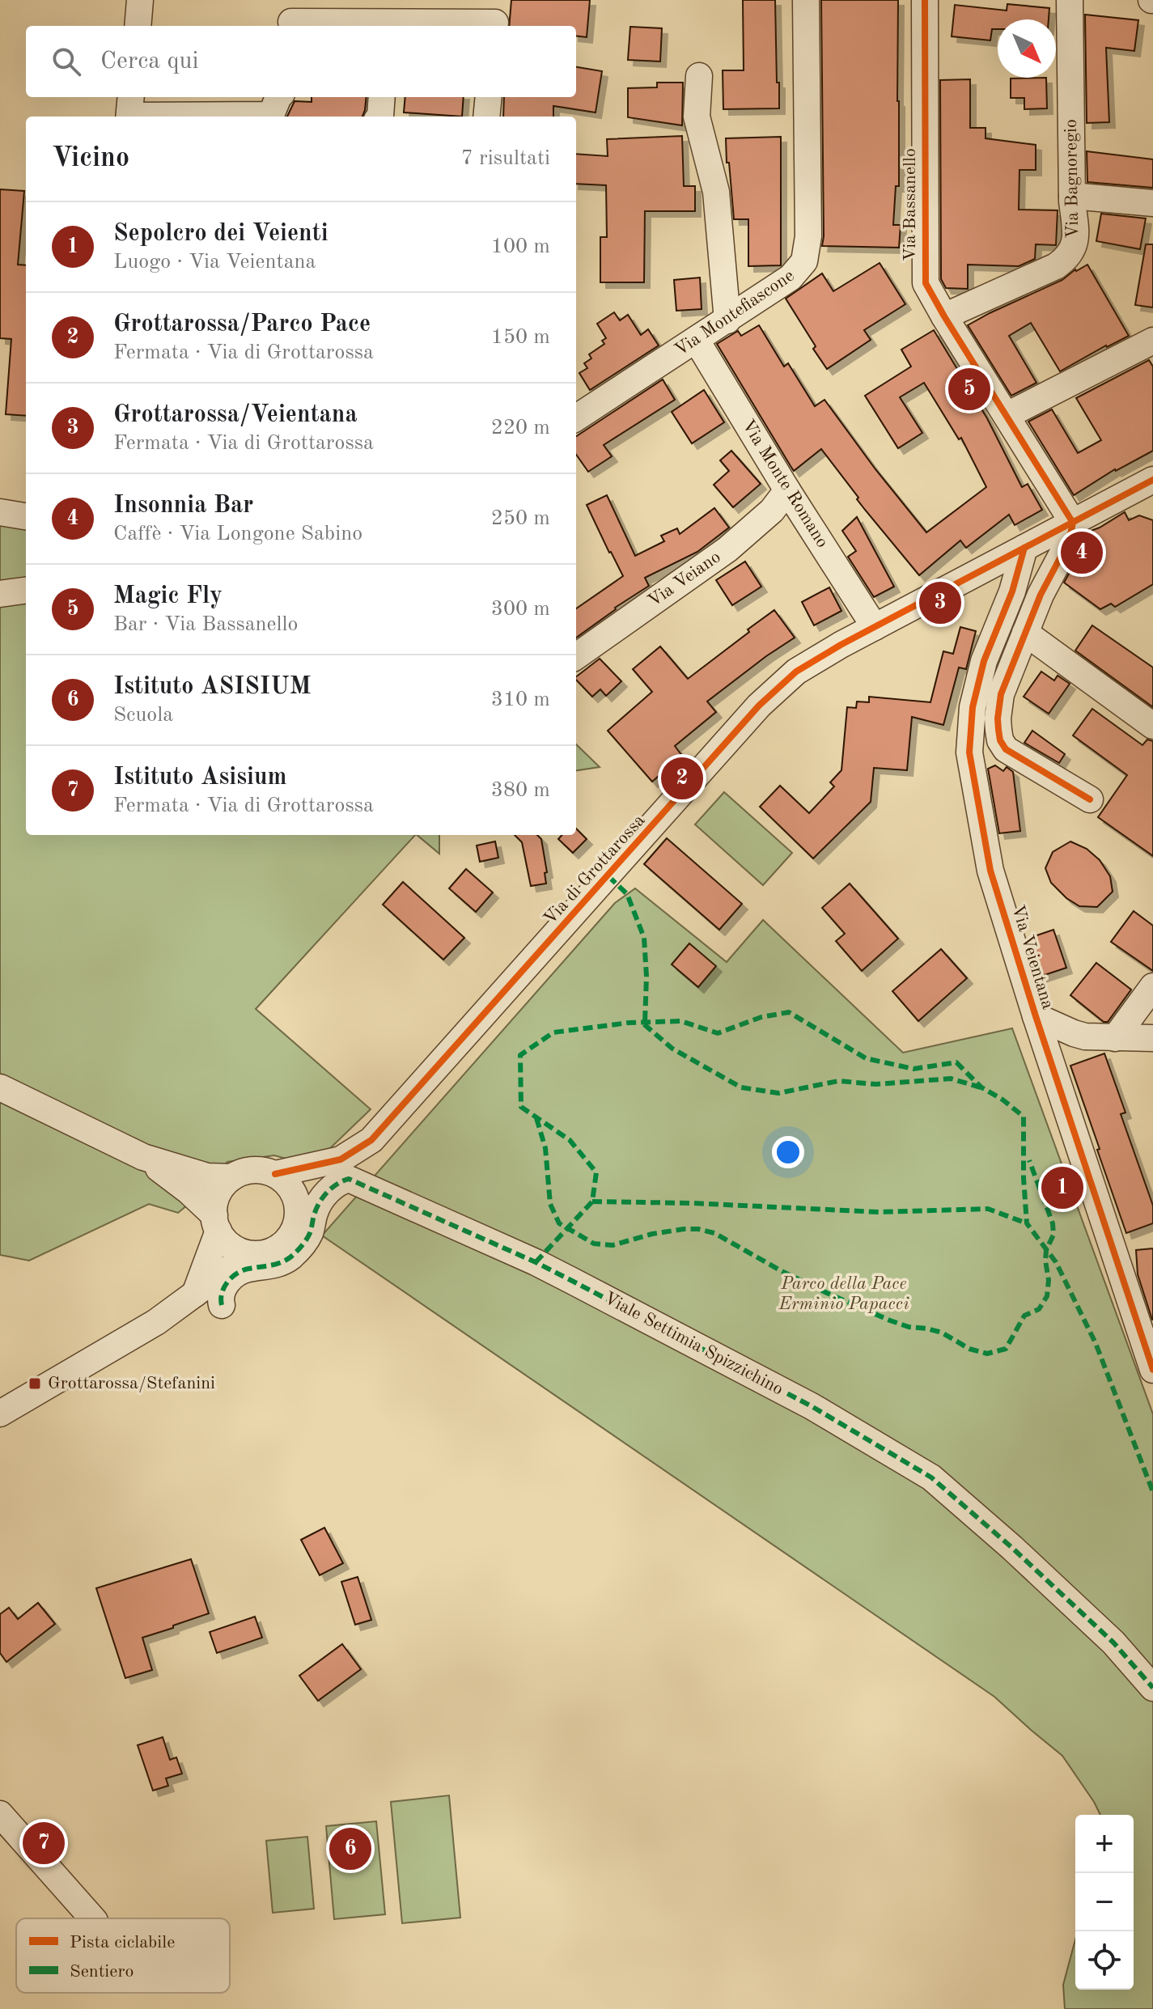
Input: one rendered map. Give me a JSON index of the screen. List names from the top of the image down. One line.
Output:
{"streets":{"street":["Via Bagnoregio","Via Bassanello","Via Montefiascone","Via Monte Romano","Via Veiano","Via di Grottarossa","Via Veientana","Viale Settimia Spizzichino"]},"crossings":[["Via Bagnoregio","Via Bassanello"],["Via Bassanello","Via di Grottarossa"],["Via Montefiascone","Via Monte Romano"],["Via Monte Romano","Via Veiano"],["Via Monte Romano","Via di Grottarossa"],["Via di Grottarossa","Via Veientana"]],"parks":["Parco della Pace Erminio Papacci"],"places":{"transit":["Grottarossa/Stefanini"]},"legend":["Pista ciclabile","Sentiero"],"north":"bottom right","page":{"search":"Cerca qui","heading":["Vicino","7 risultati"],"list":[{"mark":"1","name":"Sepolcro dei Veienti","note":"Luogo · Via Veientana","value":"100 m"},{"mark":"2","name":"Grottarossa/Parco Pace","note":"Fermata · Via di Grottarossa","value":"150 m"},{"mark":"3","name":"Grottarossa/Veientana","note":"Fermata · Via di Grottarossa","value":"220 m"},{"mark":"4","name":"Insonnia Bar","note":"Caffè · Via Longone Sabino","value":"250 m"},{"mark":"5","name":"Magic Fly","note":"Bar · Via Bassanello","value":"300 m"},{"mark":"6","name":"Istituto ASISIUM","note":"Scuola","value":"310 m"},{"mark":"7","name":"Istituto Asisium","note":"Fermata · Via di Grottarossa","value":"380 m"}],"pins":["5","4","3","2","1","7","6"],"map_buttons":["+","−"]}}
